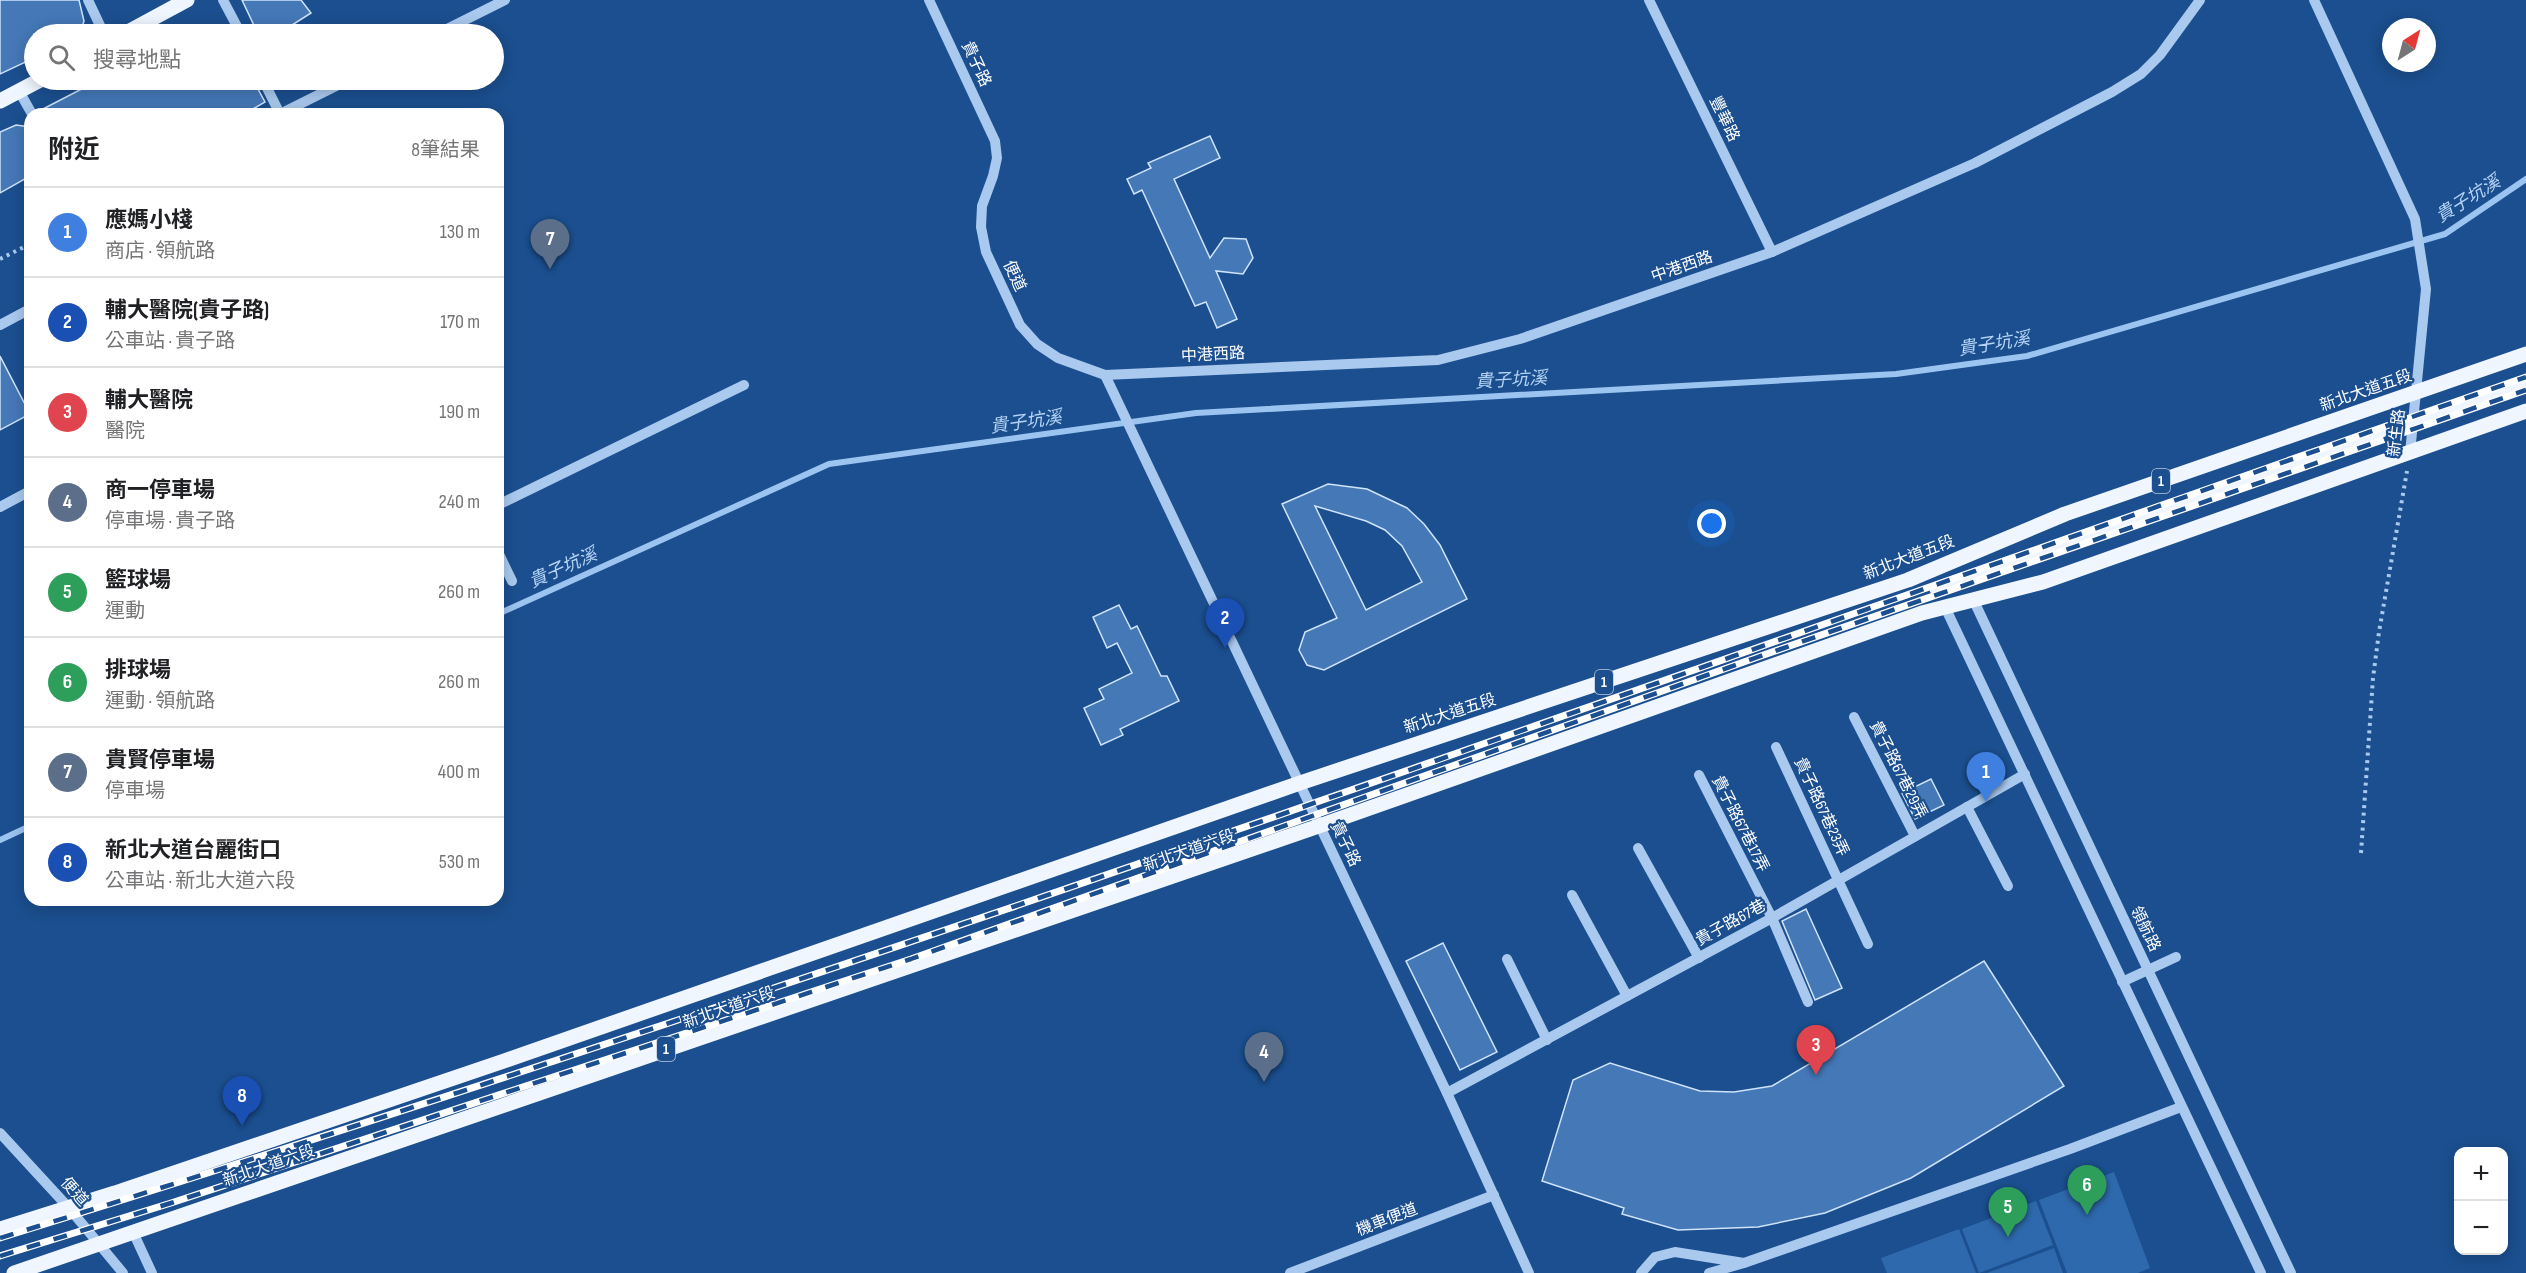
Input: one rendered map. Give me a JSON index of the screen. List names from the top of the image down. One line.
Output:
{"streets":{"main road":["新北大道五段","1","新北大道六段"],"street":["貴子路","豐華路","中港西路","便道","新生路","貴子路67巷29弄","貴子路67巷23弄","貴子路67巷17弄","貴子路67巷","領航路","機車便道"]},"crossings":[["貴子路","中港西路"],["貴子路","便道"],["貴子路","新北大道五段"],["貴子路","1"],["貴子路","新北大道六段"],["貴子路","貴子路67巷"],["貴子路","機車便道"],["豐華路","中港西路"],["中港西路","便道"],["便道","新北大道六段"],["新北大道五段","新生路"],["新北大道五段","新北大道六段"],["新生路","1"],["1","新北大道六段"],["1","領航路"],["貴子路67巷29弄","貴子路67巷"],["貴子路67巷23弄","貴子路67巷"],["貴子路67巷17弄","貴子路67巷"]],"water":["貴子坑溪"],"north":"top right","page":{"search":"搜尋地點","heading":["附近","8筆結果"],"list":[{"mark":"1","name":"應媽小棧","note":"商店 · 領航路","value":"130 m"},{"mark":"2","name":"輔大醫院(貴子路)","note":"公車站 · 貴子路","value":"170 m"},{"mark":"3","name":"輔大醫院","note":"醫院","value":"190 m"},{"mark":"4","name":"商一停車場","note":"停車場 · 貴子路","value":"240 m"},{"mark":"5","name":"籃球場","note":"運動","value":"260 m"},{"mark":"6","name":"排球場","note":"運動 · 領航路","value":"260 m"},{"mark":"7","name":"貴賢停車場","note":"停車場","value":"400 m"},{"mark":"8","name":"新北大道台麗街口","note":"公車站 · 新北大道六段","value":"530 m"}],"pins":["7","2","1","3","4","8","6","5"],"map_buttons":["+","−"]}}
